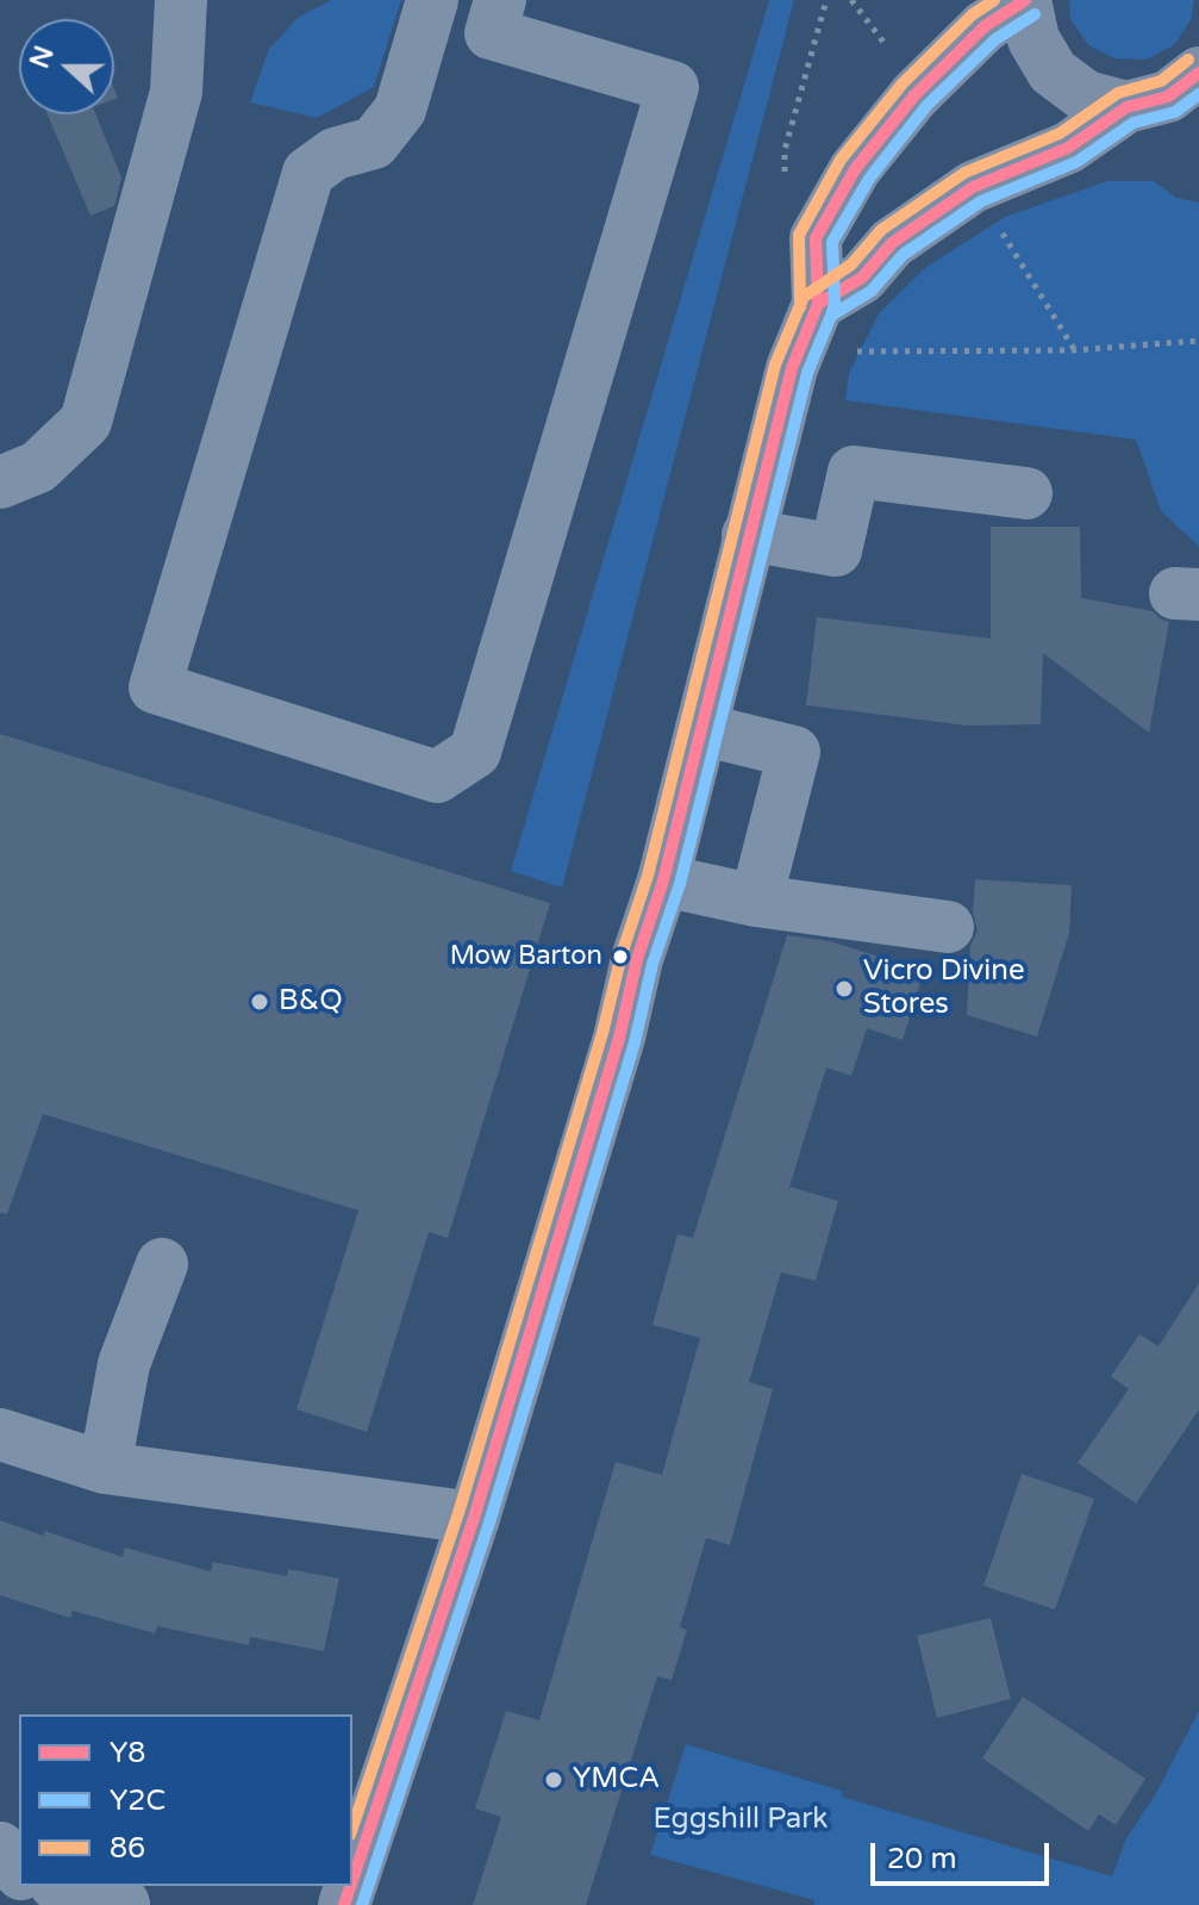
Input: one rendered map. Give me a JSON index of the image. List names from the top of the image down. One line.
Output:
{"parks":["Eggshill Park"],"places":["Mow Barton","Vicro Divine Stores","B&Q","YMCA"],"lines":["transit line Y8","transit line 86","transit line Y2C"],"legend":["Y8","Y2C","86"],"scale_bar":"20 m","north":"left"}
